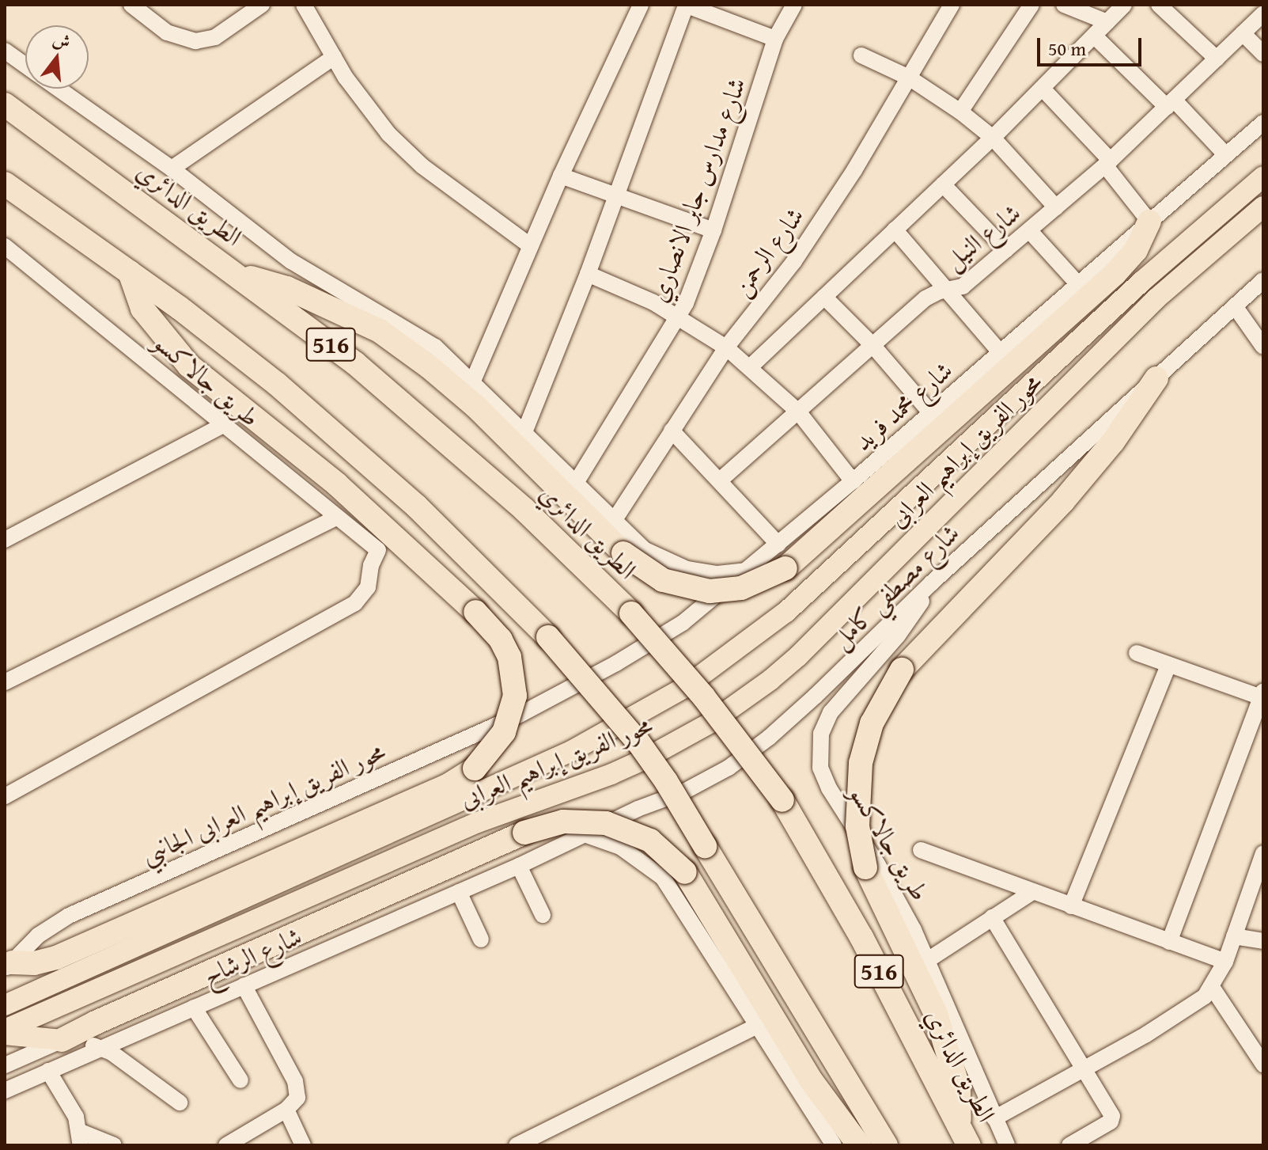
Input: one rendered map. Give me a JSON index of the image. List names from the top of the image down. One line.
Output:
{"streets":{"highway":["الطريق الدائري","516"],"main road":["محور الفريق إبراهيم العرابى"],"street":["شارع مدارس جابر الانصاري","شارع النيل","شارع الرحمن","طريق جالاكسو","شارع محمد فريد","شارع مصطفي كامل","محور الفريق إبراهيم العرابى الجانبي","شارع الرشاح"]},"crossings":[["طريق جالاكسو","شارع مصطفي كامل"],["شارع محمد فريد","محور الفريق إبراهيم العرابى الجانبي"],["شارع مصطفي كامل","شارع الرشاح"]],"scale_bar":"50 m","north":"top"}
